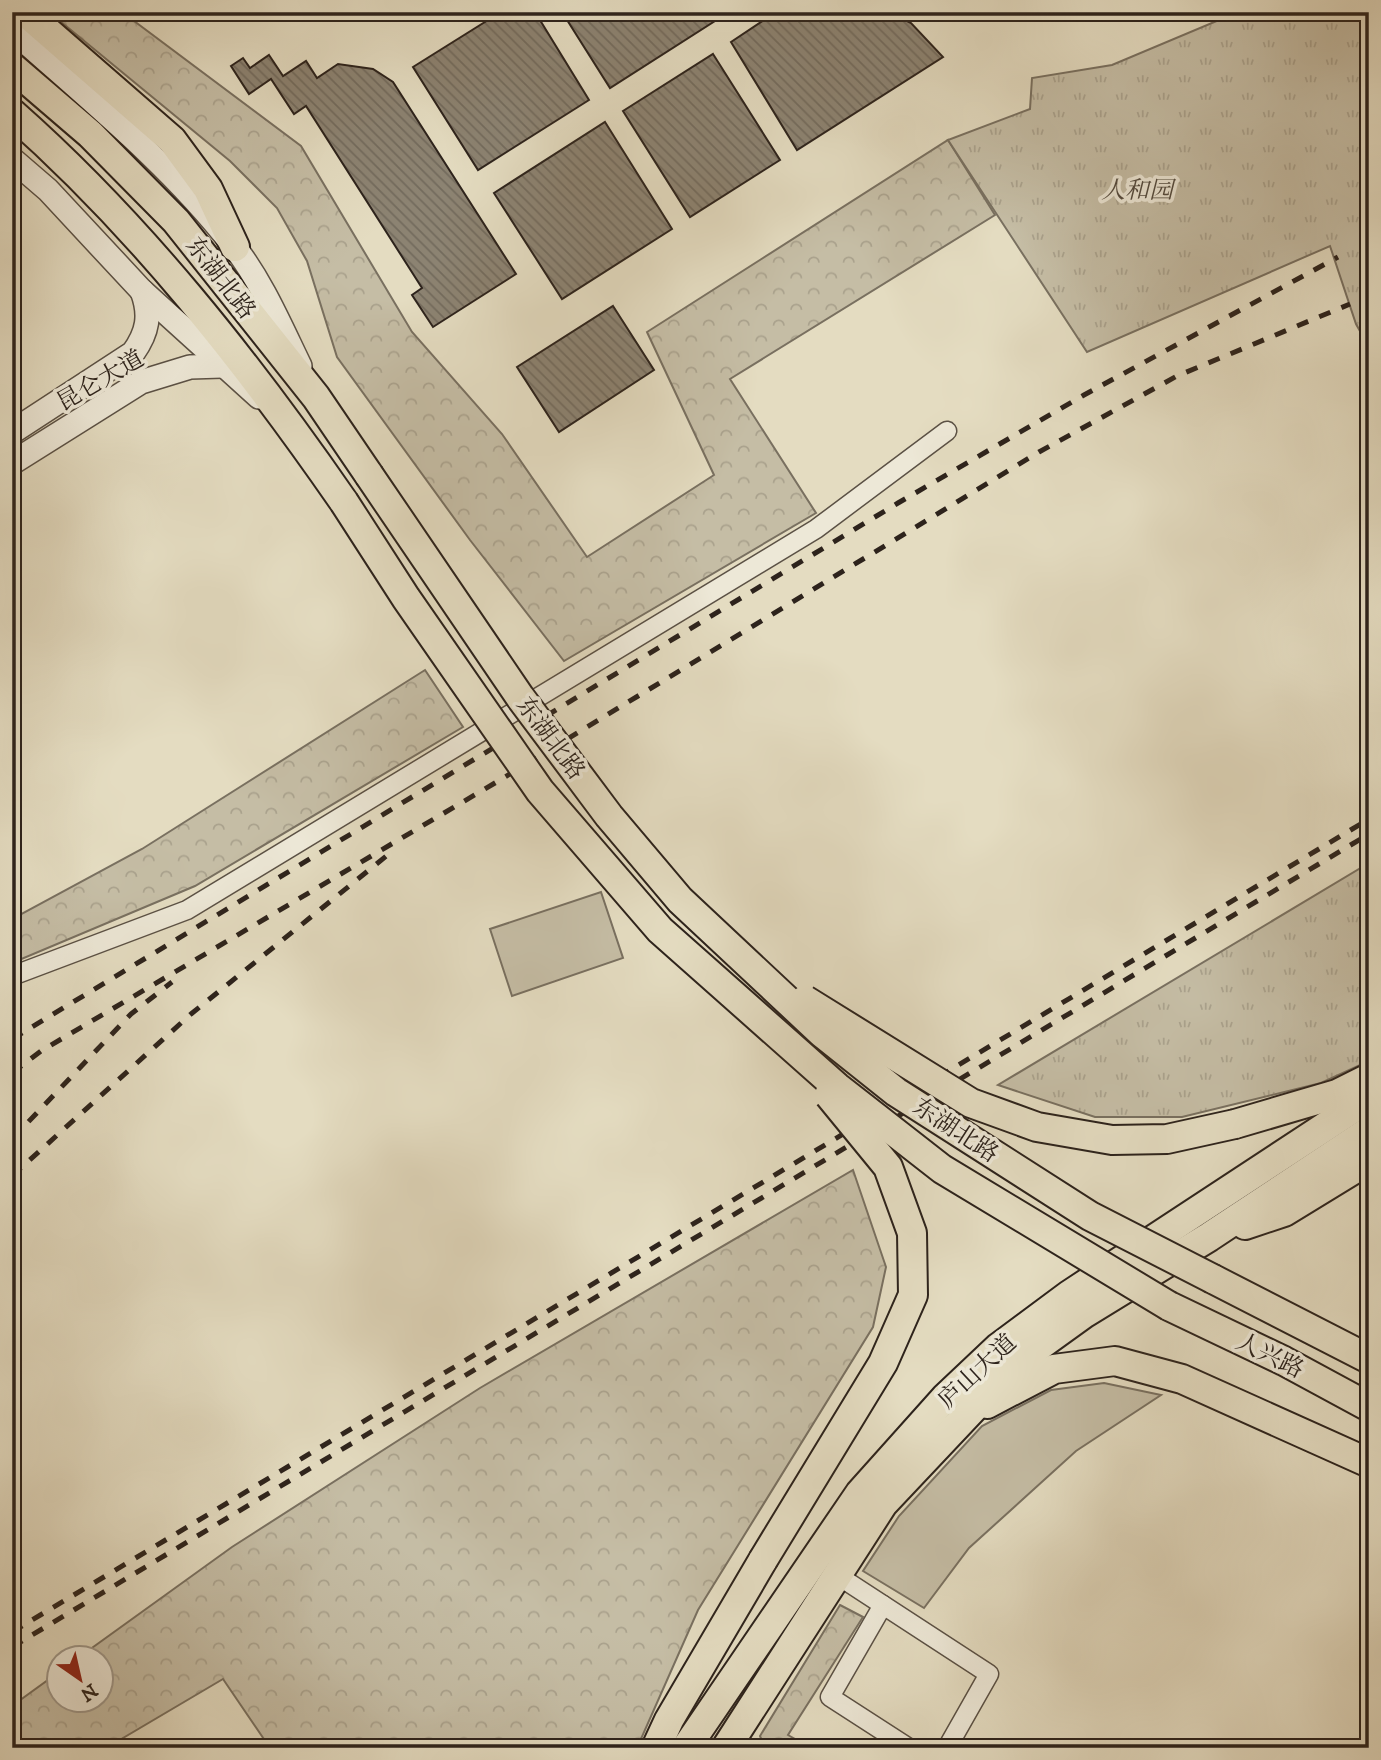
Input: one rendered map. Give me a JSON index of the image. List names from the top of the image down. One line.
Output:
{"streets":{"main road":["东湖北路","人兴路","庐山大道"],"street":["昆仑大道"]},"crossings":[["东湖北路","人兴路"]],"parks":["人和园"],"north":"bottom right"}
